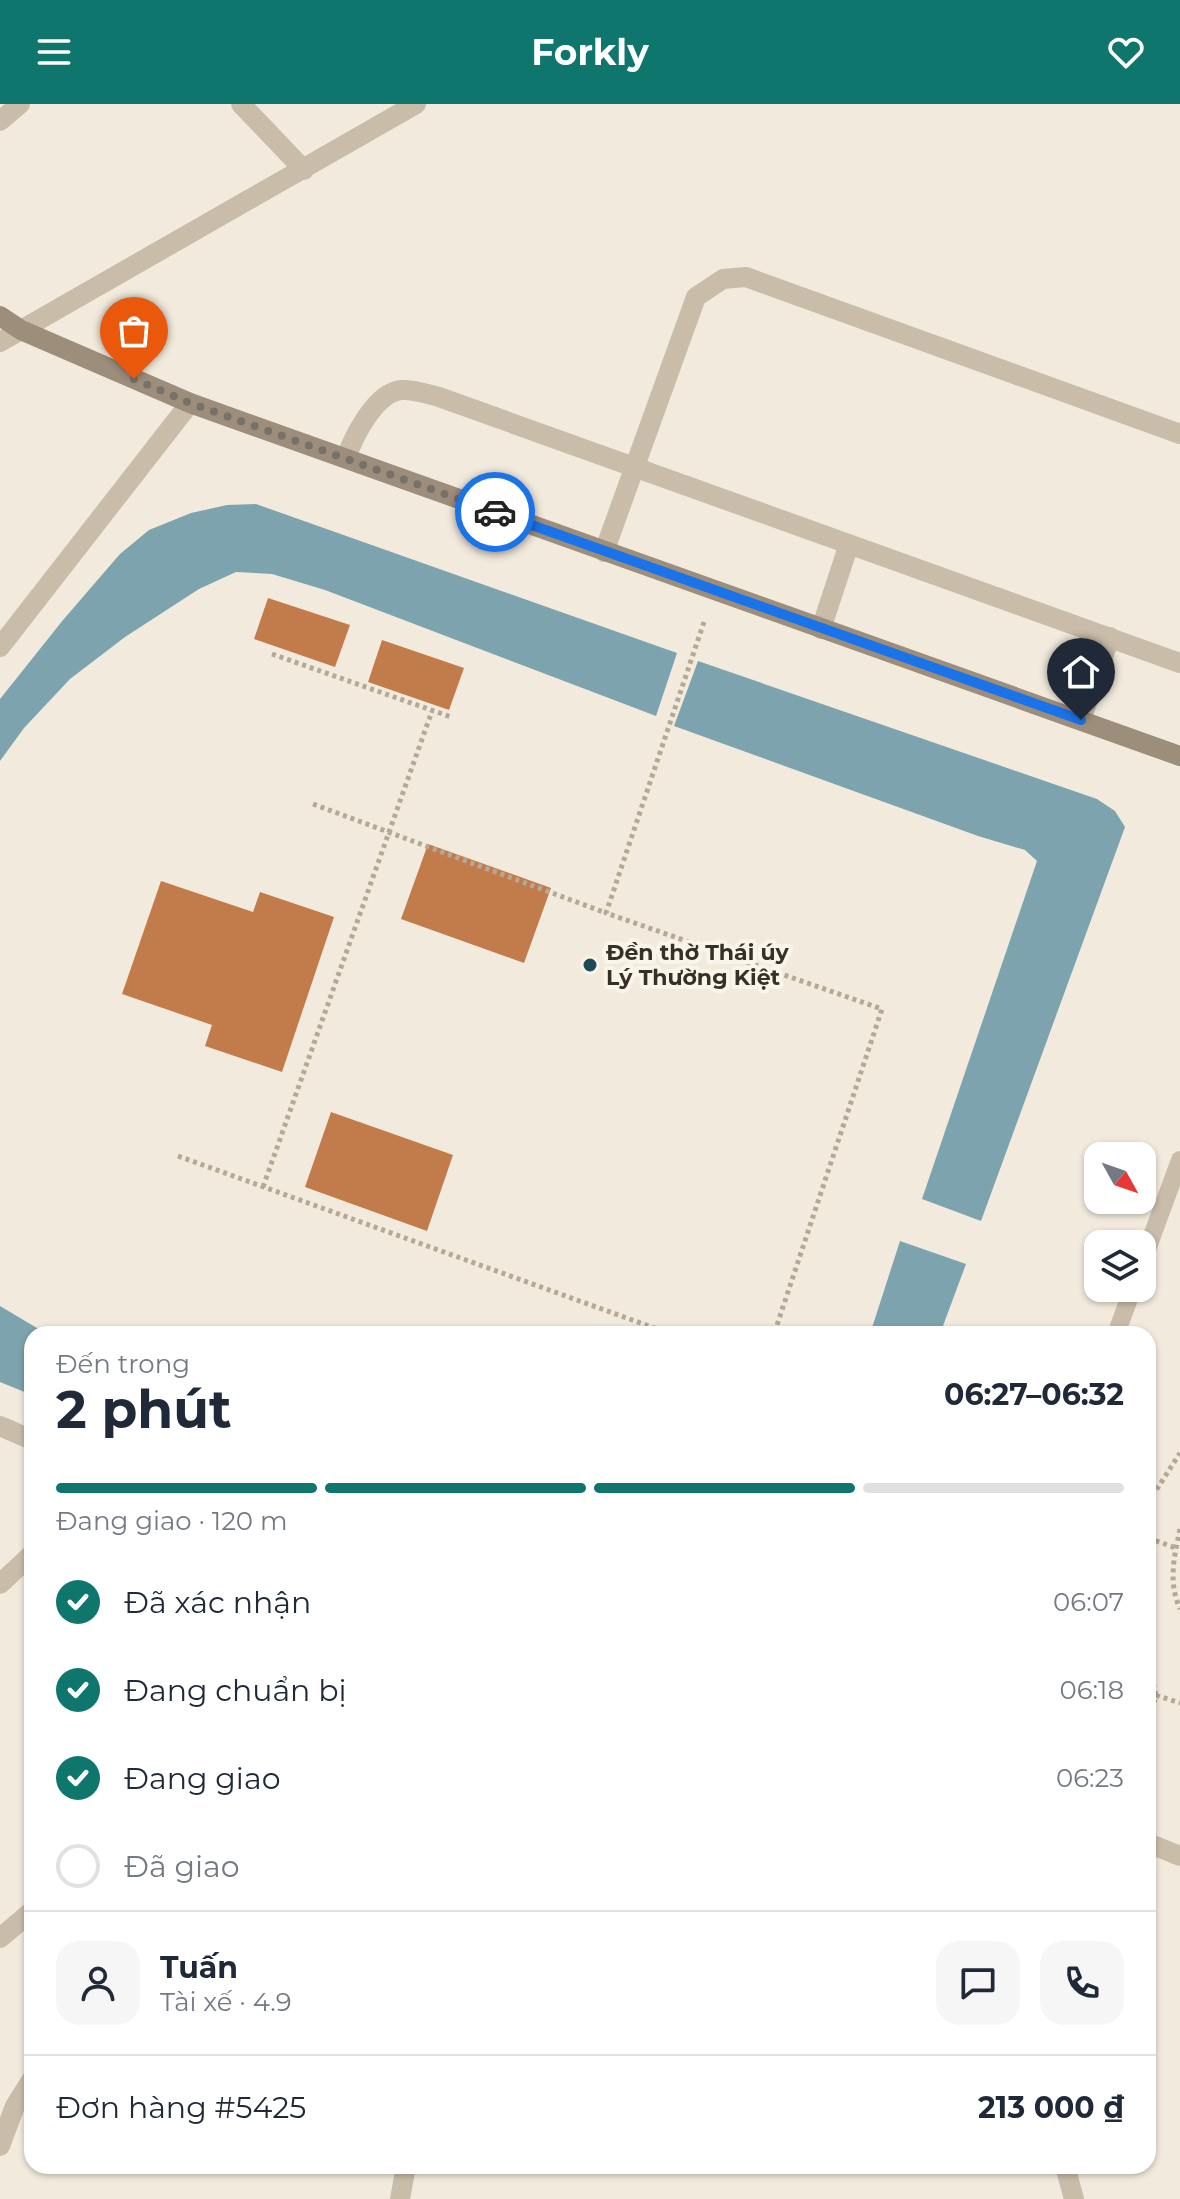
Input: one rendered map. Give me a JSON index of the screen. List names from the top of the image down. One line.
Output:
{"places":["Đền thờ Thái úy Lý Thường Kiệt"],"north":"bottom right","page":{"header":"Forkly","heading":["2 phút","Đến trong","06:27–06:32"],"panel":["Tuấn","Tài xế · 4.9","Đơn hàng #5425","213 000 ₫"],"bar":"Đang giao · 120 m","list":[["Đã xác nhận","06:07"],["Đang chuẩn bị","06:18"],["Đang giao","06:23"],"Đã giao"]}}
